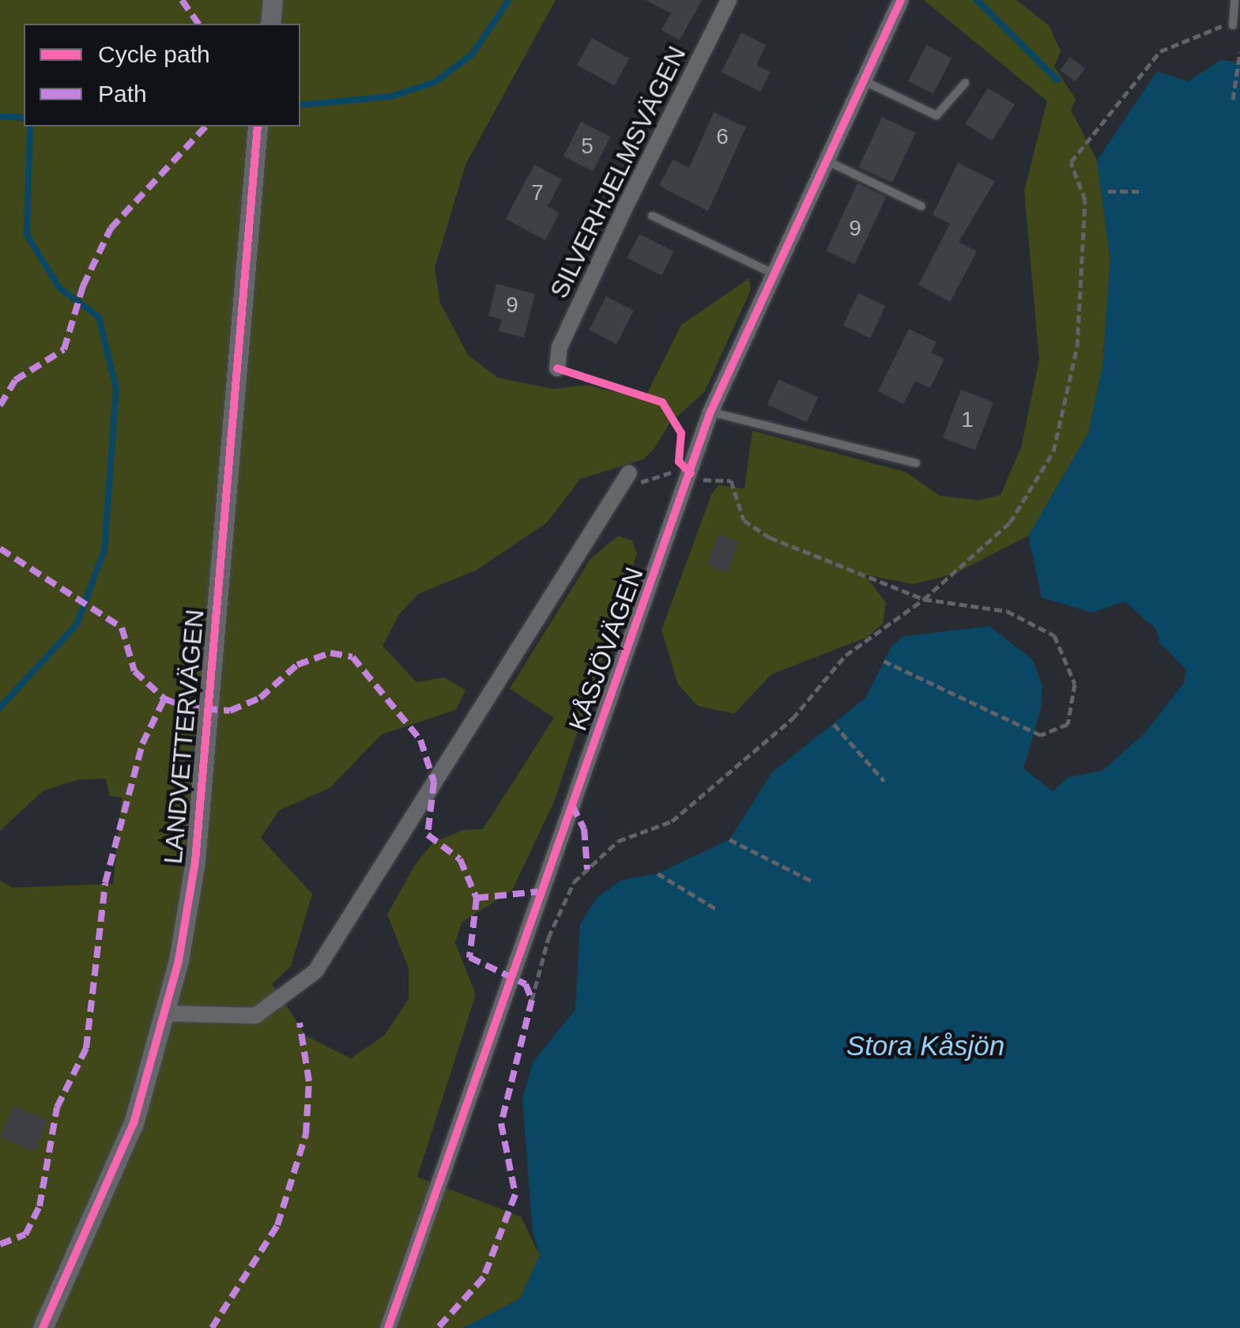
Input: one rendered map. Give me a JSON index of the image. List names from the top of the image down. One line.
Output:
{"streets":{"street":["SILVERHJELMSVÄGEN","KÅSJÖVÄGEN","LANDVETTERVÄGEN"]},"water":["Stora Kåsjön"],"house_numbers":["6","5","7","9","9","1"],"legend":["Cycle path","Path"]}
